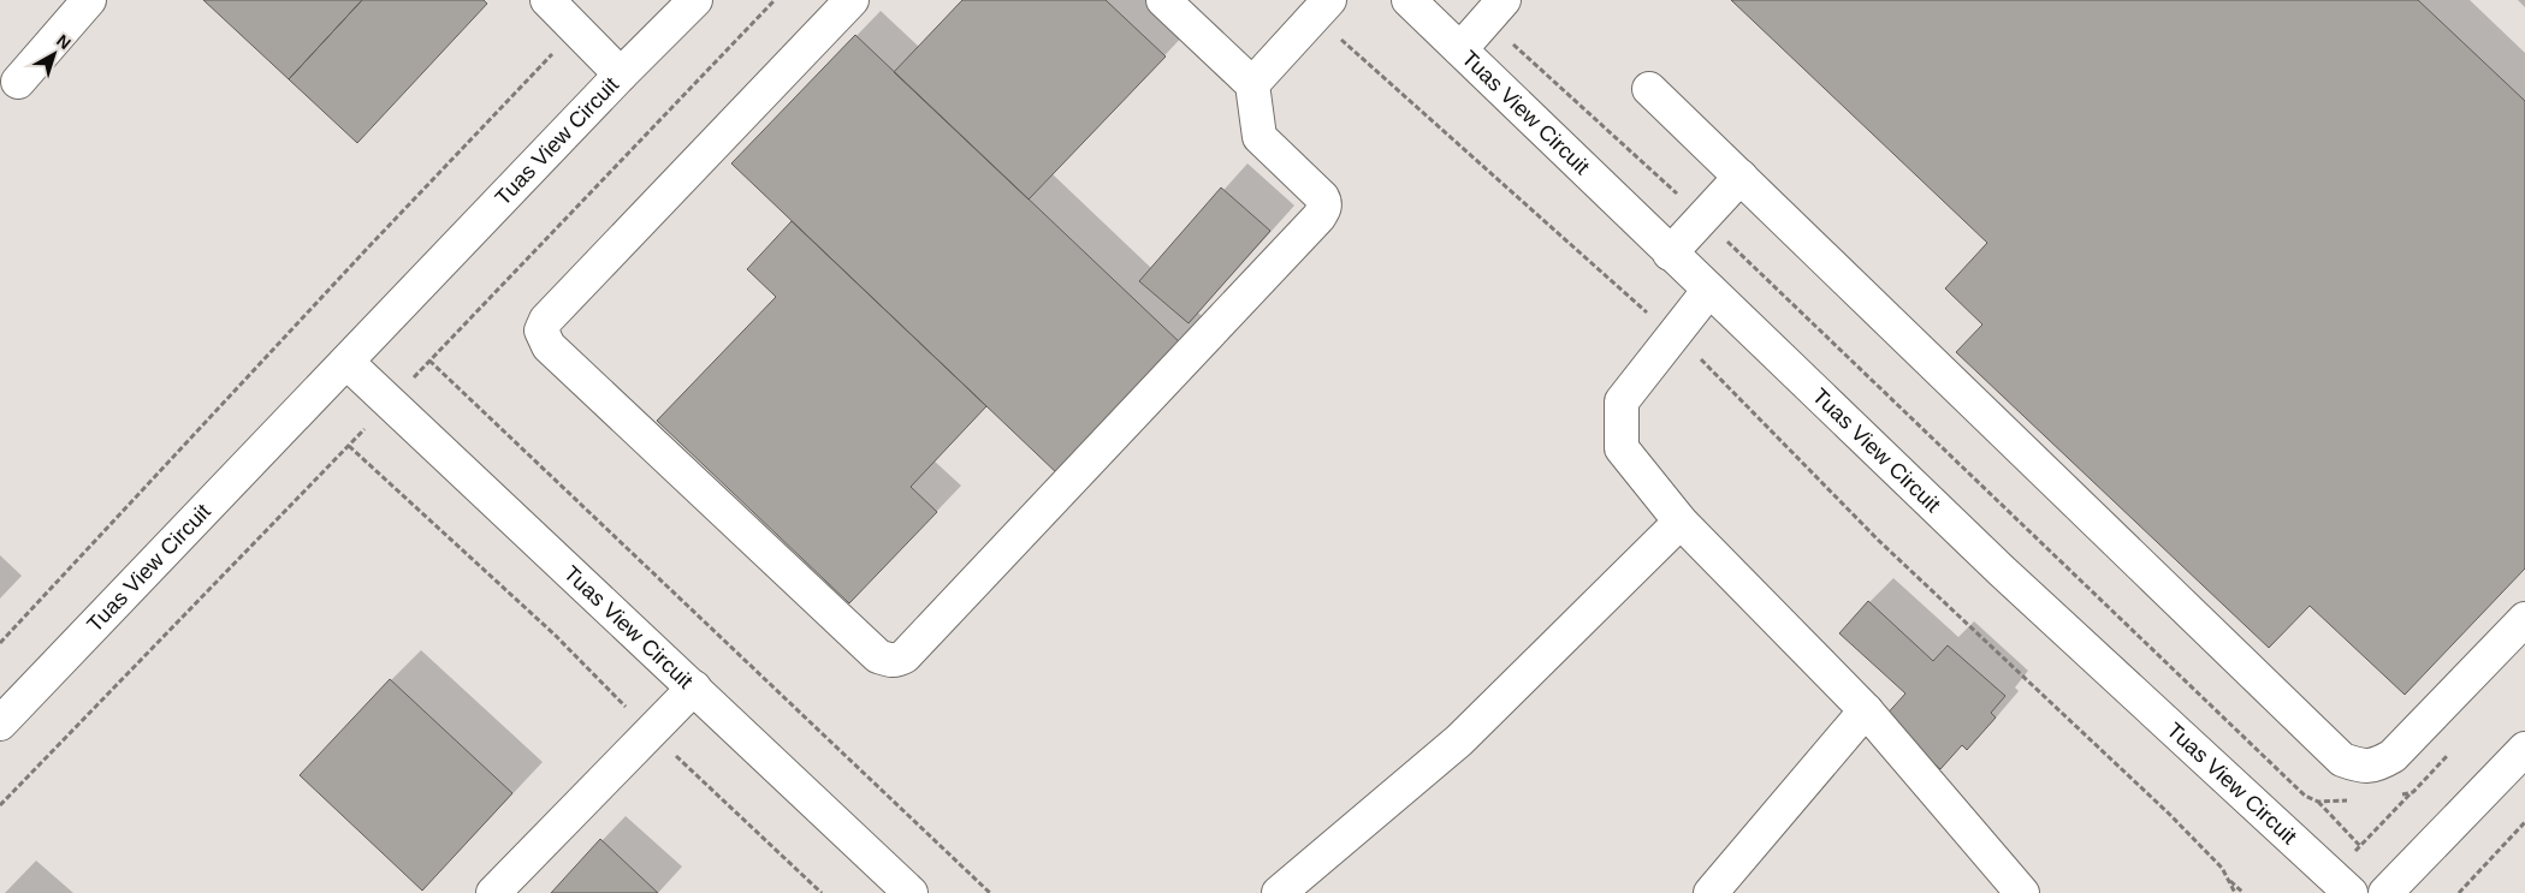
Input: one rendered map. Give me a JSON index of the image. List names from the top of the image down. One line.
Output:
{"streets":{"street":["Tuas View Circuit"]},"north":"top right"}
